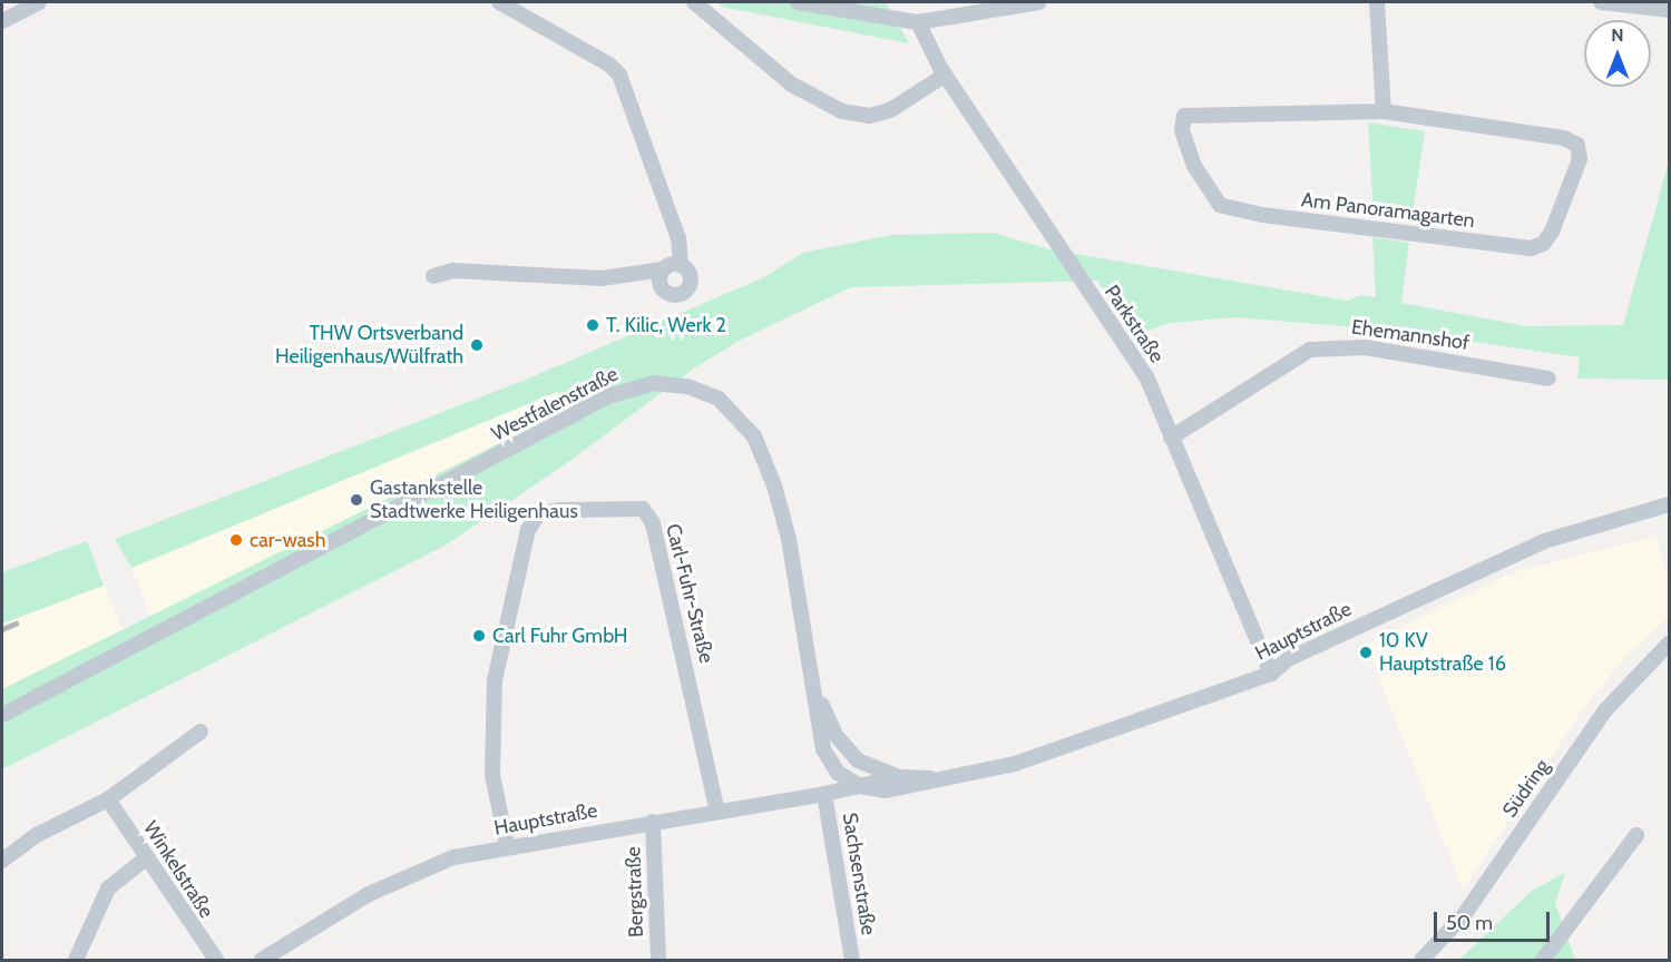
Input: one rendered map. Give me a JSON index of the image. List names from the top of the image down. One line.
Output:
{"streets":{"street":["Am Panoramagarten","Parkstraße","Ehemannshof","Westfalenstraße","Carl-Fuhr-Straße","Hauptstraße","Südring","Winkelstraße","Sachsenstraße","Bergstraße"]},"crossings":[["Parkstraße","Ehemannshof"],["Parkstraße","Hauptstraße"],["Westfalenstraße","Hauptstraße"],["Carl-Fuhr-Straße","Hauptstraße"],["Hauptstraße","Sachsenstraße"],["Hauptstraße","Bergstraße"]],"places":["T. Kilic, Werk 2","THW Ortsverband Heiligenhaus/Wülfrath","Gastankstelle Stadtwerke Heiligenhaus","car-wash","Carl Fuhr GmbH","10 KV Hauptstraße 16"],"scale_bar":"50 m","north":"top"}
